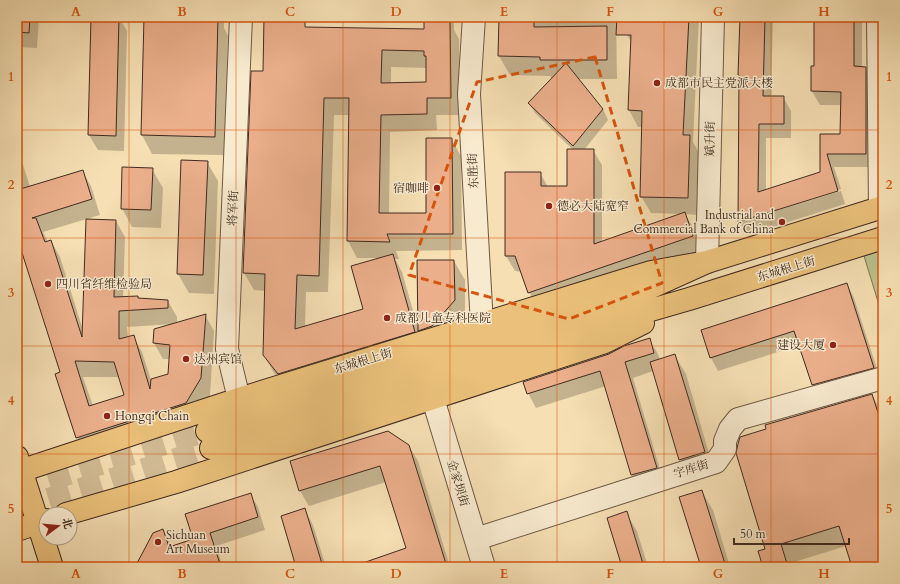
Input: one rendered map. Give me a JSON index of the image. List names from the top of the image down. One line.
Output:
{"streets":{"main road":["东城根上街"],"street":["斌升街","东胜街","将军街","字库街","金家坝街"]},"crossings":[["斌升街","东城根上街"],["东胜街","东城根上街"],["将军街","东城根上街"],["东城根上街","金家坝街"],["字库街","金家坝街"]],"places":["成都市民主党派大楼","宿咖啡","德必大陆宽窄","Industrial and Commercial Bank of China","四川省纤维检验局","成都儿童专科医院","建设大厦","达州宾馆","Hongqi Chain","Sichuan Art Museum"],"scale_bar":"50 m","north":"right","grid":{"columns":["A","B","C","D","E","F","G","H"],"rows":["1","2","3","4","5"]}}
